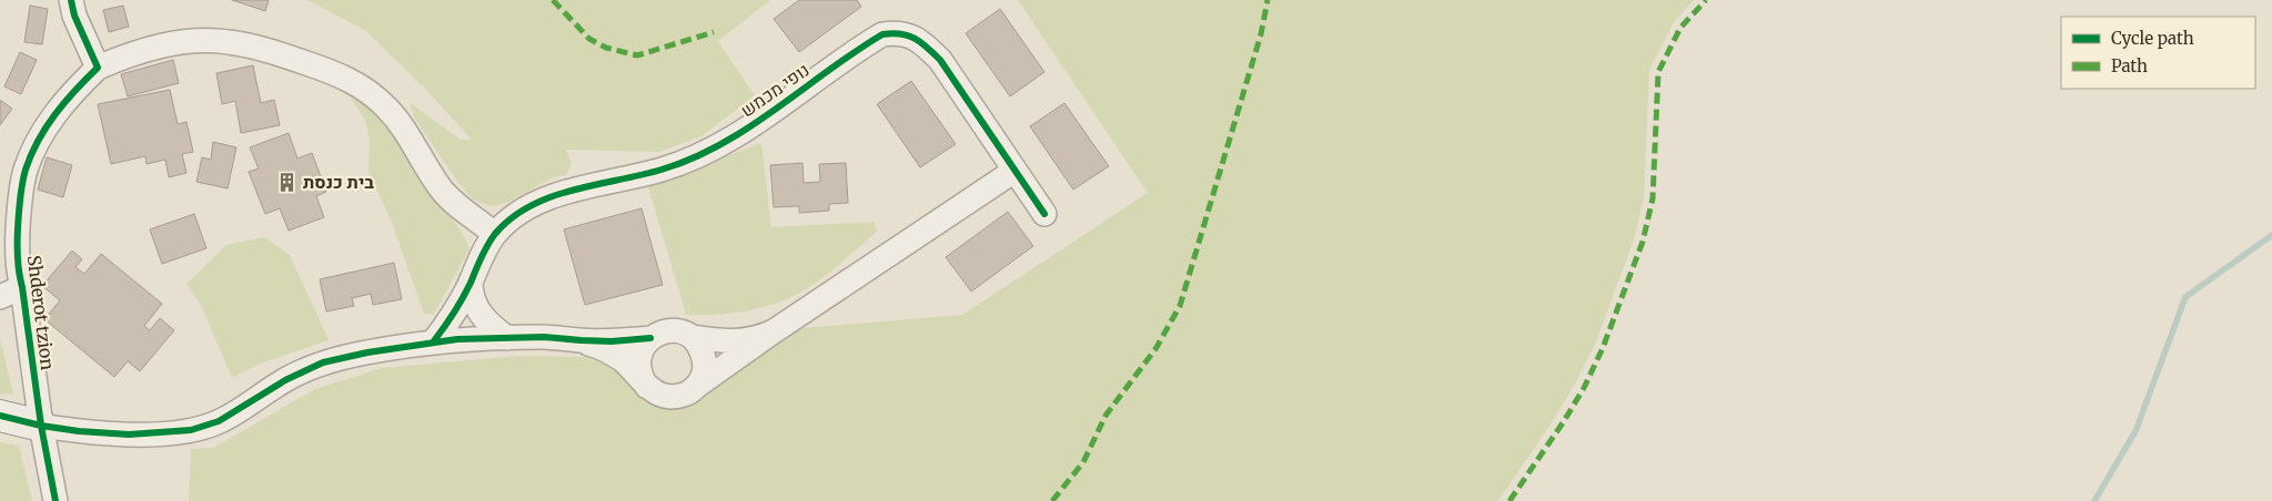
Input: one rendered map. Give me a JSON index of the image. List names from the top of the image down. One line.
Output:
{"streets":{"street":["נופי מכמש","Shderot tzion"]},"places":{"building":["בית כנסת"]},"legend":["Cycle path","Path"]}
